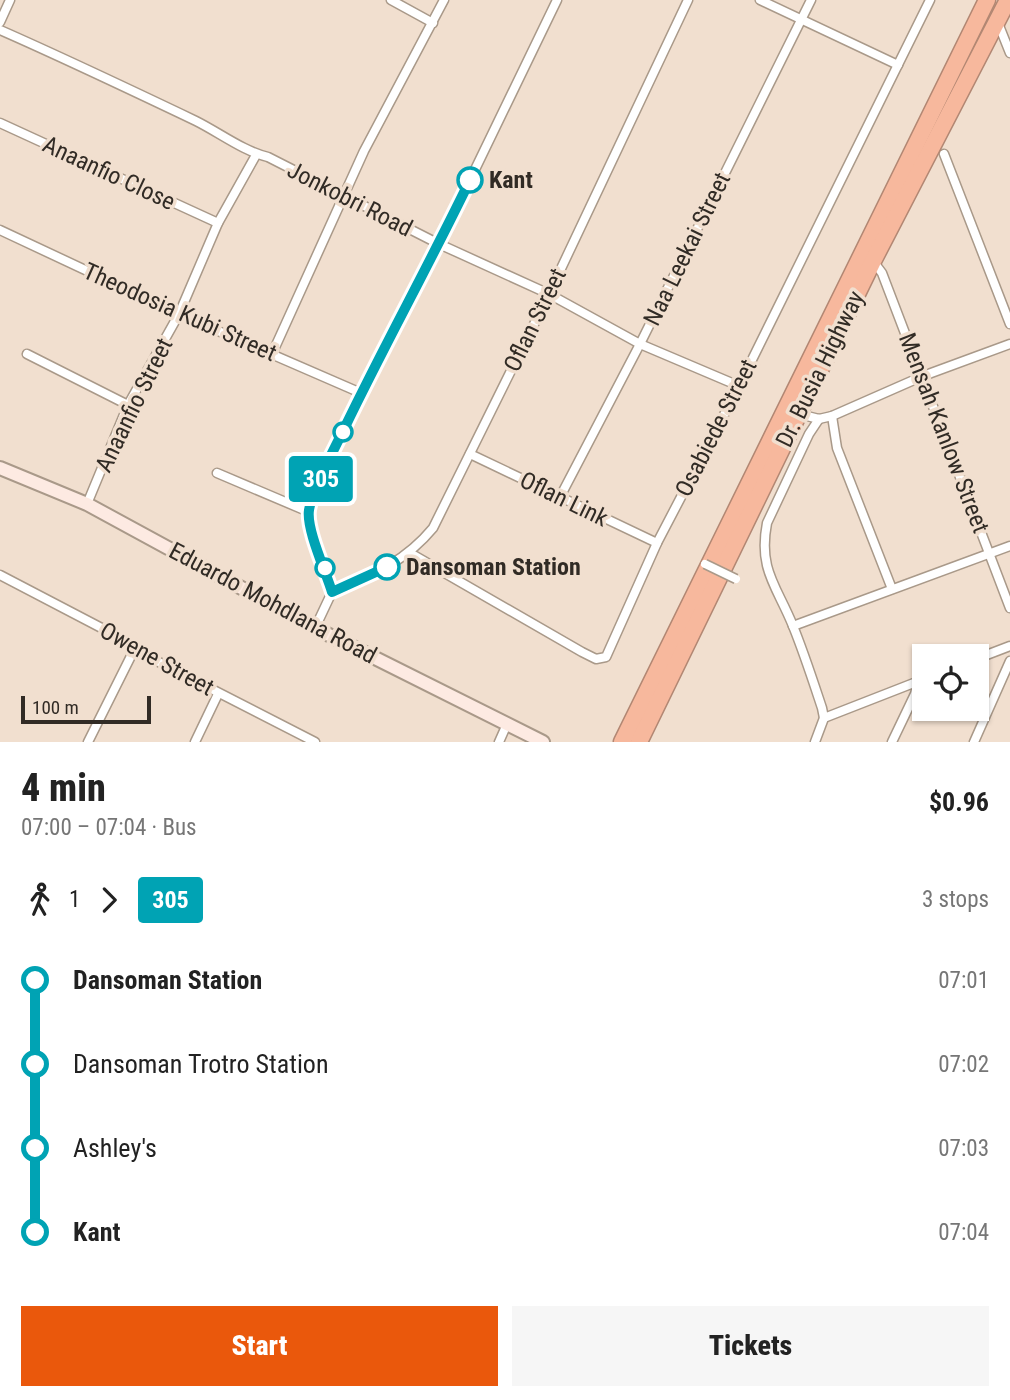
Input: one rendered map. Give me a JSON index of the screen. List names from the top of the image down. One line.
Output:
{"streets":{"highway":["Dr. Busia Highway"],"main road":["Eduardo Mohdlana Road"],"street":["Anaanfio Close","Jonkobri Road","Naa Leekai Street","Theodosia Kubi Street","Oflan Street","Anaanfio Street","Osabiede Street","Mensah Kanlow Street","Oflan Link","Owene Street"]},"crossings":[["Anaanfio Close","Anaanfio Street"],["Jonkobri Road","Naa Leekai Street"],["Jonkobri Road","Oflan Street"],["Jonkobri Road","Anaanfio Street"],["Jonkobri Road","Osabiede Street"],["Naa Leekai Street","Oflan Link"],["Theodosia Kubi Street","Anaanfio Street"],["Oflan Street","Osabiede Street"],["Oflan Street","Oflan Link"],["Dr. Busia Highway","Mensah Kanlow Street"],["Anaanfio Street","Eduardo Mohdlana Road"],["Osabiede Street","Oflan Link"]],"places":["Kant","Dansoman Station"],"lines":["bus line 305"],"scale_bar":"100 m","page":{"on_map":"305","scale":"100 m","heading":["4 min","07:00 – 07:04 · Bus","$0.96"],"legs":["1","305","3 stops"],"list":[{"name":"Dansoman Station","value":"07:01"},{"name":"Dansoman Trotro Station","value":"07:02"},{"name":"Ashley's","value":"07:03"},{"name":"Kant","value":"07:04"}],"buttons":["Start","Tickets"]}}
